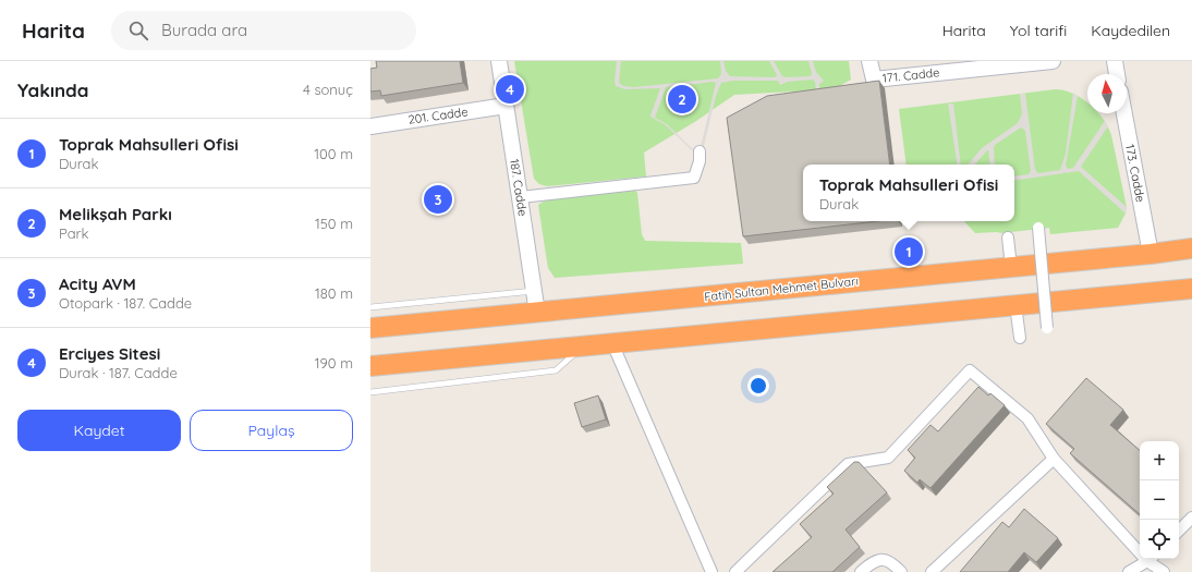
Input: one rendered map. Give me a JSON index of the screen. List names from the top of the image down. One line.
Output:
{"streets":{"highway":["Fatih Sultan Mehmet Bulvarı"],"street":["171. Cadde","201. Cadde","173. Cadde","187. Cadde"]},"crossings":[["201. Cadde","187. Cadde"],["173. Cadde","Fatih Sultan Mehmet Bulvarı"],["187. Cadde","Fatih Sultan Mehmet Bulvarı"]],"north":"top","page":{"header":"Harita","search":"Burada ara","nav":["Harita","Yol tarifi","Kaydedilen"],"heading":["Yakında","4 sonuç"],"pins":["4","2","3","1"],"list":[{"mark":"1","name":"Toprak Mahsulleri Ofisi","note":"Durak","value":"100 m"},{"mark":"2","name":"Melikşah Parkı","note":"Park","value":"150 m"},{"mark":"3","name":"Acity AVM","note":"Otopark · 187. Cadde","value":"180 m"},{"mark":"4","name":"Erciyes Sitesi","note":"Durak · 187. Cadde","value":"190 m"}],"popup":["Toprak Mahsulleri Ofisi","Durak"],"buttons":["Kaydet","Paylaş"],"map_buttons":["+","−"]}}
